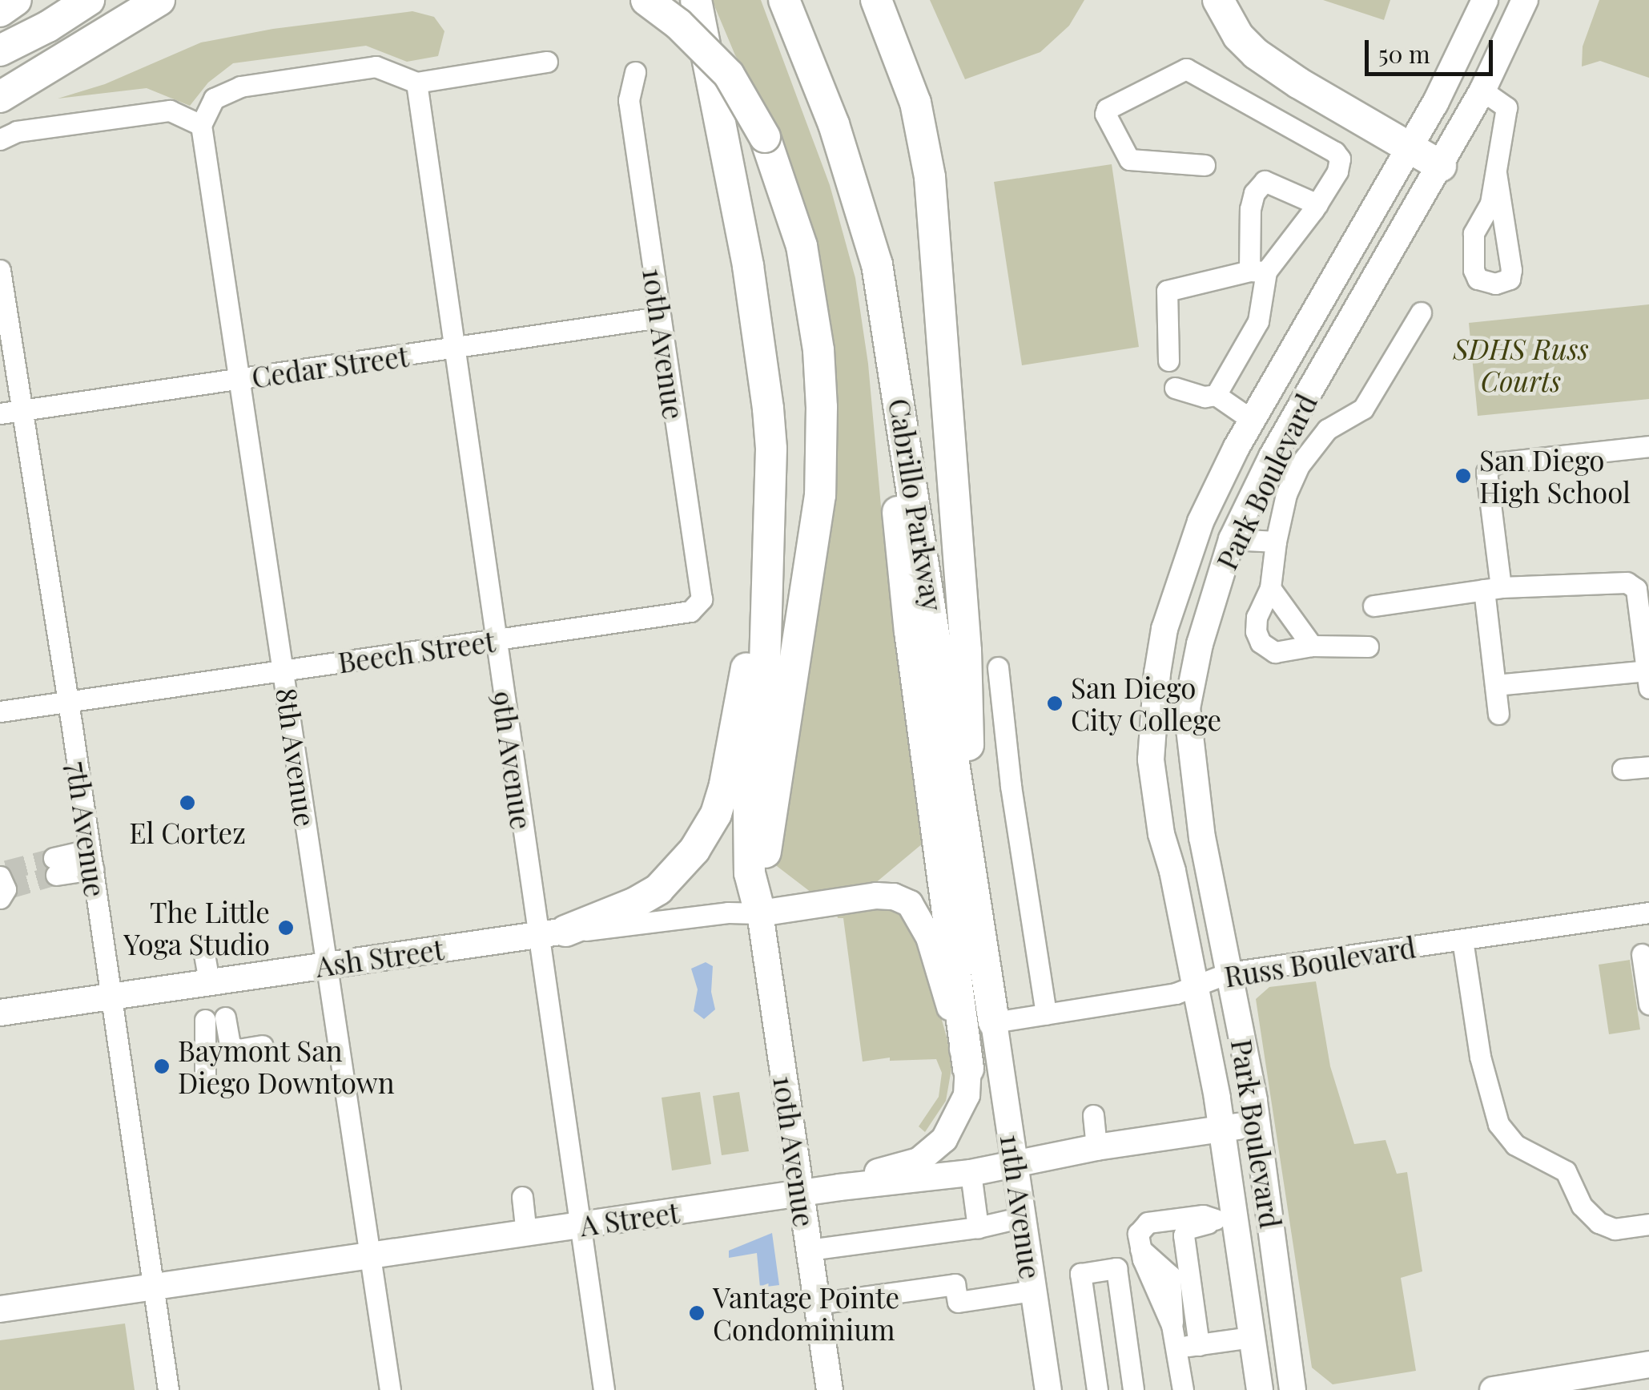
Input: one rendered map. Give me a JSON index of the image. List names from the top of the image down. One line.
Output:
{"streets":{"highway":["Cabrillo Parkway"],"main road":["10th Avenue","Park Boulevard","Ash Street","11th Avenue","A Street"],"street":["Cedar Street","Beech Street","8th Avenue","9th Avenue","7th Avenue","Russ Boulevard"]},"crossings":[["10th Avenue","Cedar Street"],["10th Avenue","Beech Street"],["10th Avenue","Ash Street"],["10th Avenue","A Street"],["Cedar Street","8th Avenue"],["Cedar Street","9th Avenue"],["Cedar Street","7th Avenue"],["Park Boulevard","Russ Boulevard"],["Park Boulevard","A Street"],["Cabrillo Parkway","Russ Boulevard"],["Cabrillo Parkway","11th Avenue"],["Beech Street","8th Avenue"],["Beech Street","9th Avenue"],["Beech Street","7th Avenue"],["8th Avenue","Ash Street"],["8th Avenue","A Street"],["9th Avenue","Ash Street"],["9th Avenue","A Street"],["7th Avenue","Ash Street"],["7th Avenue","A Street"],["Russ Boulevard","11th Avenue"],["11th Avenue","A Street"]],"parks":["SDHS Russ Courts"],"places":["San Diego High School","San Diego City College","El Cortez","The Little Yoga Studio","Baymont San Diego Downtown","Vantage Pointe Condominium"],"scale_bar":"50 m"}
